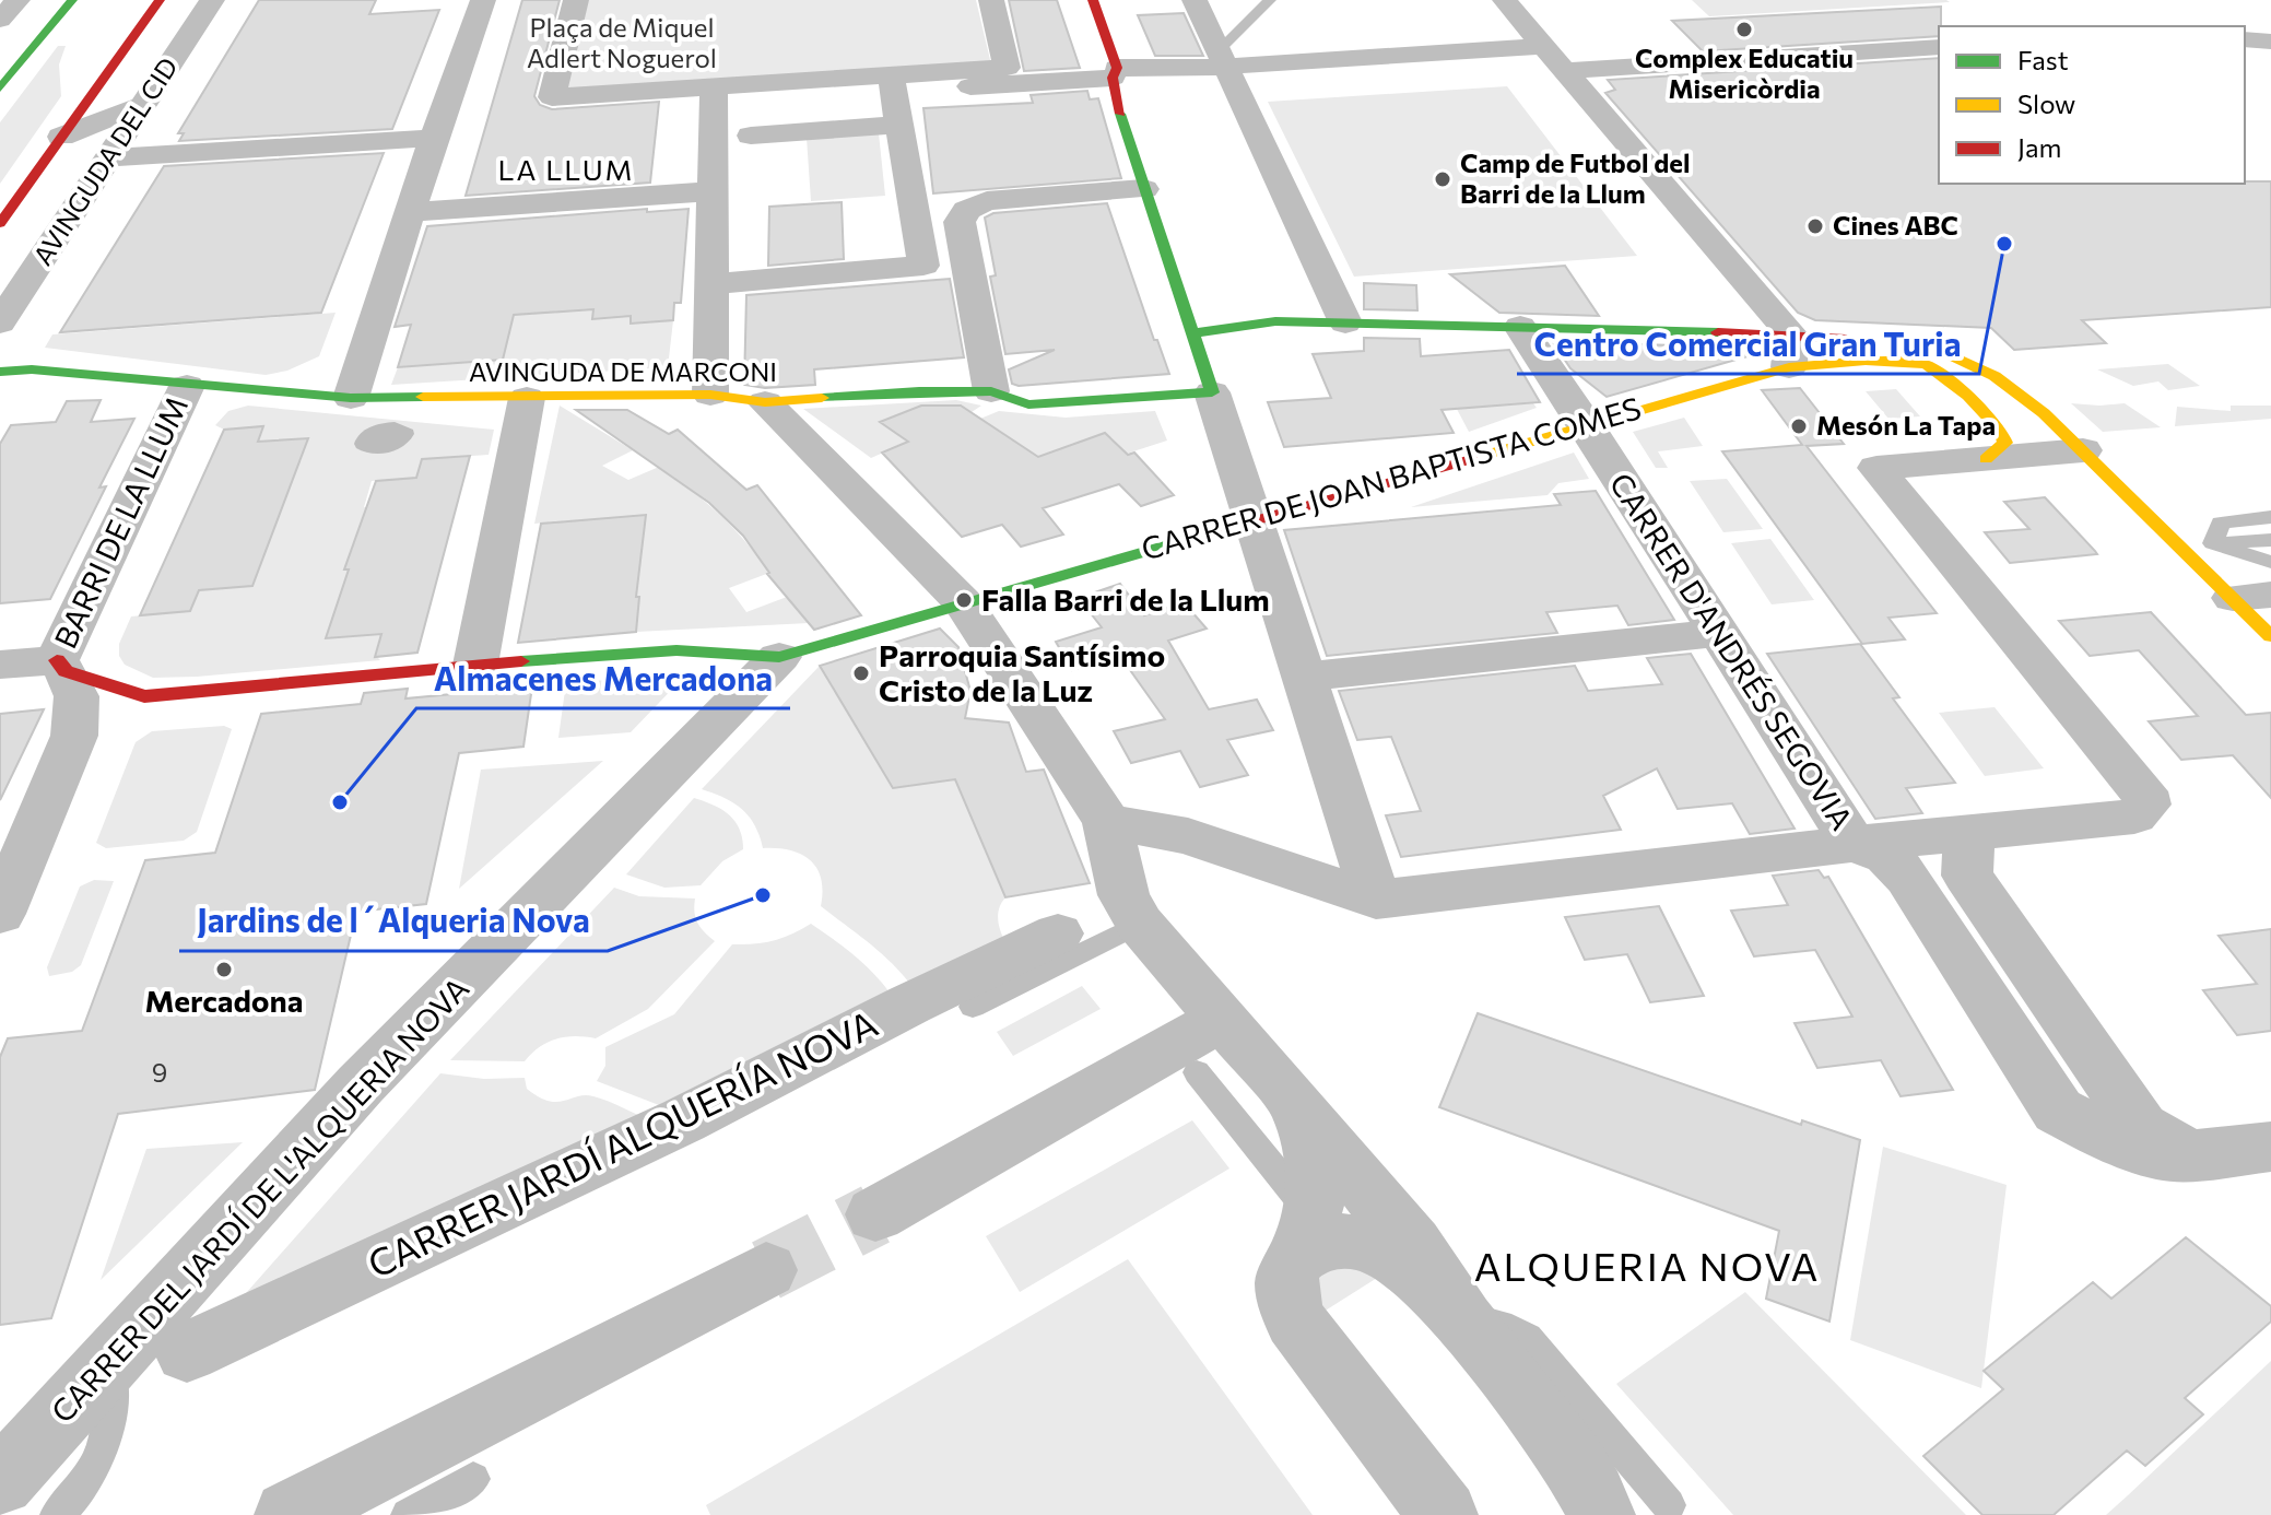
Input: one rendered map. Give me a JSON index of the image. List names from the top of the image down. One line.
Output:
{"streets":{"street":["AVINGUDA DEL CID","AVINGUDA DE MARCONI","CARRER DE JOAN BAPTISTA COMES","BARRI DE LA LLUM","CARRER D'ANDRÉS SEGOVIA","CARRER JARDÍ ALQUERÍA NOVA","CARRER DEL JARDÍ DE L'ALQUERIA NOVA"]},"crossings":[["AVINGUDA DE MARCONI","BARRI DE LA LLUM"],["CARRER DE JOAN BAPTISTA COMES","CARRER D'ANDRÉS SEGOVIA"],["CARRER DE JOAN BAPTISTA COMES","CARRER DEL JARDÍ DE L'ALQUERIA NOVA"]],"districts":["LA LLUM","ALQUERIA NOVA"],"parks":["Plaça de Miquel Adlert Noguerol"],"places":["Complex Educatiu Misericòrdia","Camp de Futbol del Barri de la Llum","Cines ABC","Centro Comercial Gran Turia","Mesón La Tapa","Falla Barri de la Llum","Parroquia Santísimo Cristo de la Luz","Almacenes Mercadona","Jardins de l´Alqueria Nova","Mercadona"],"house_numbers":["9"],"legend":["Fast","Slow","Jam"]}
